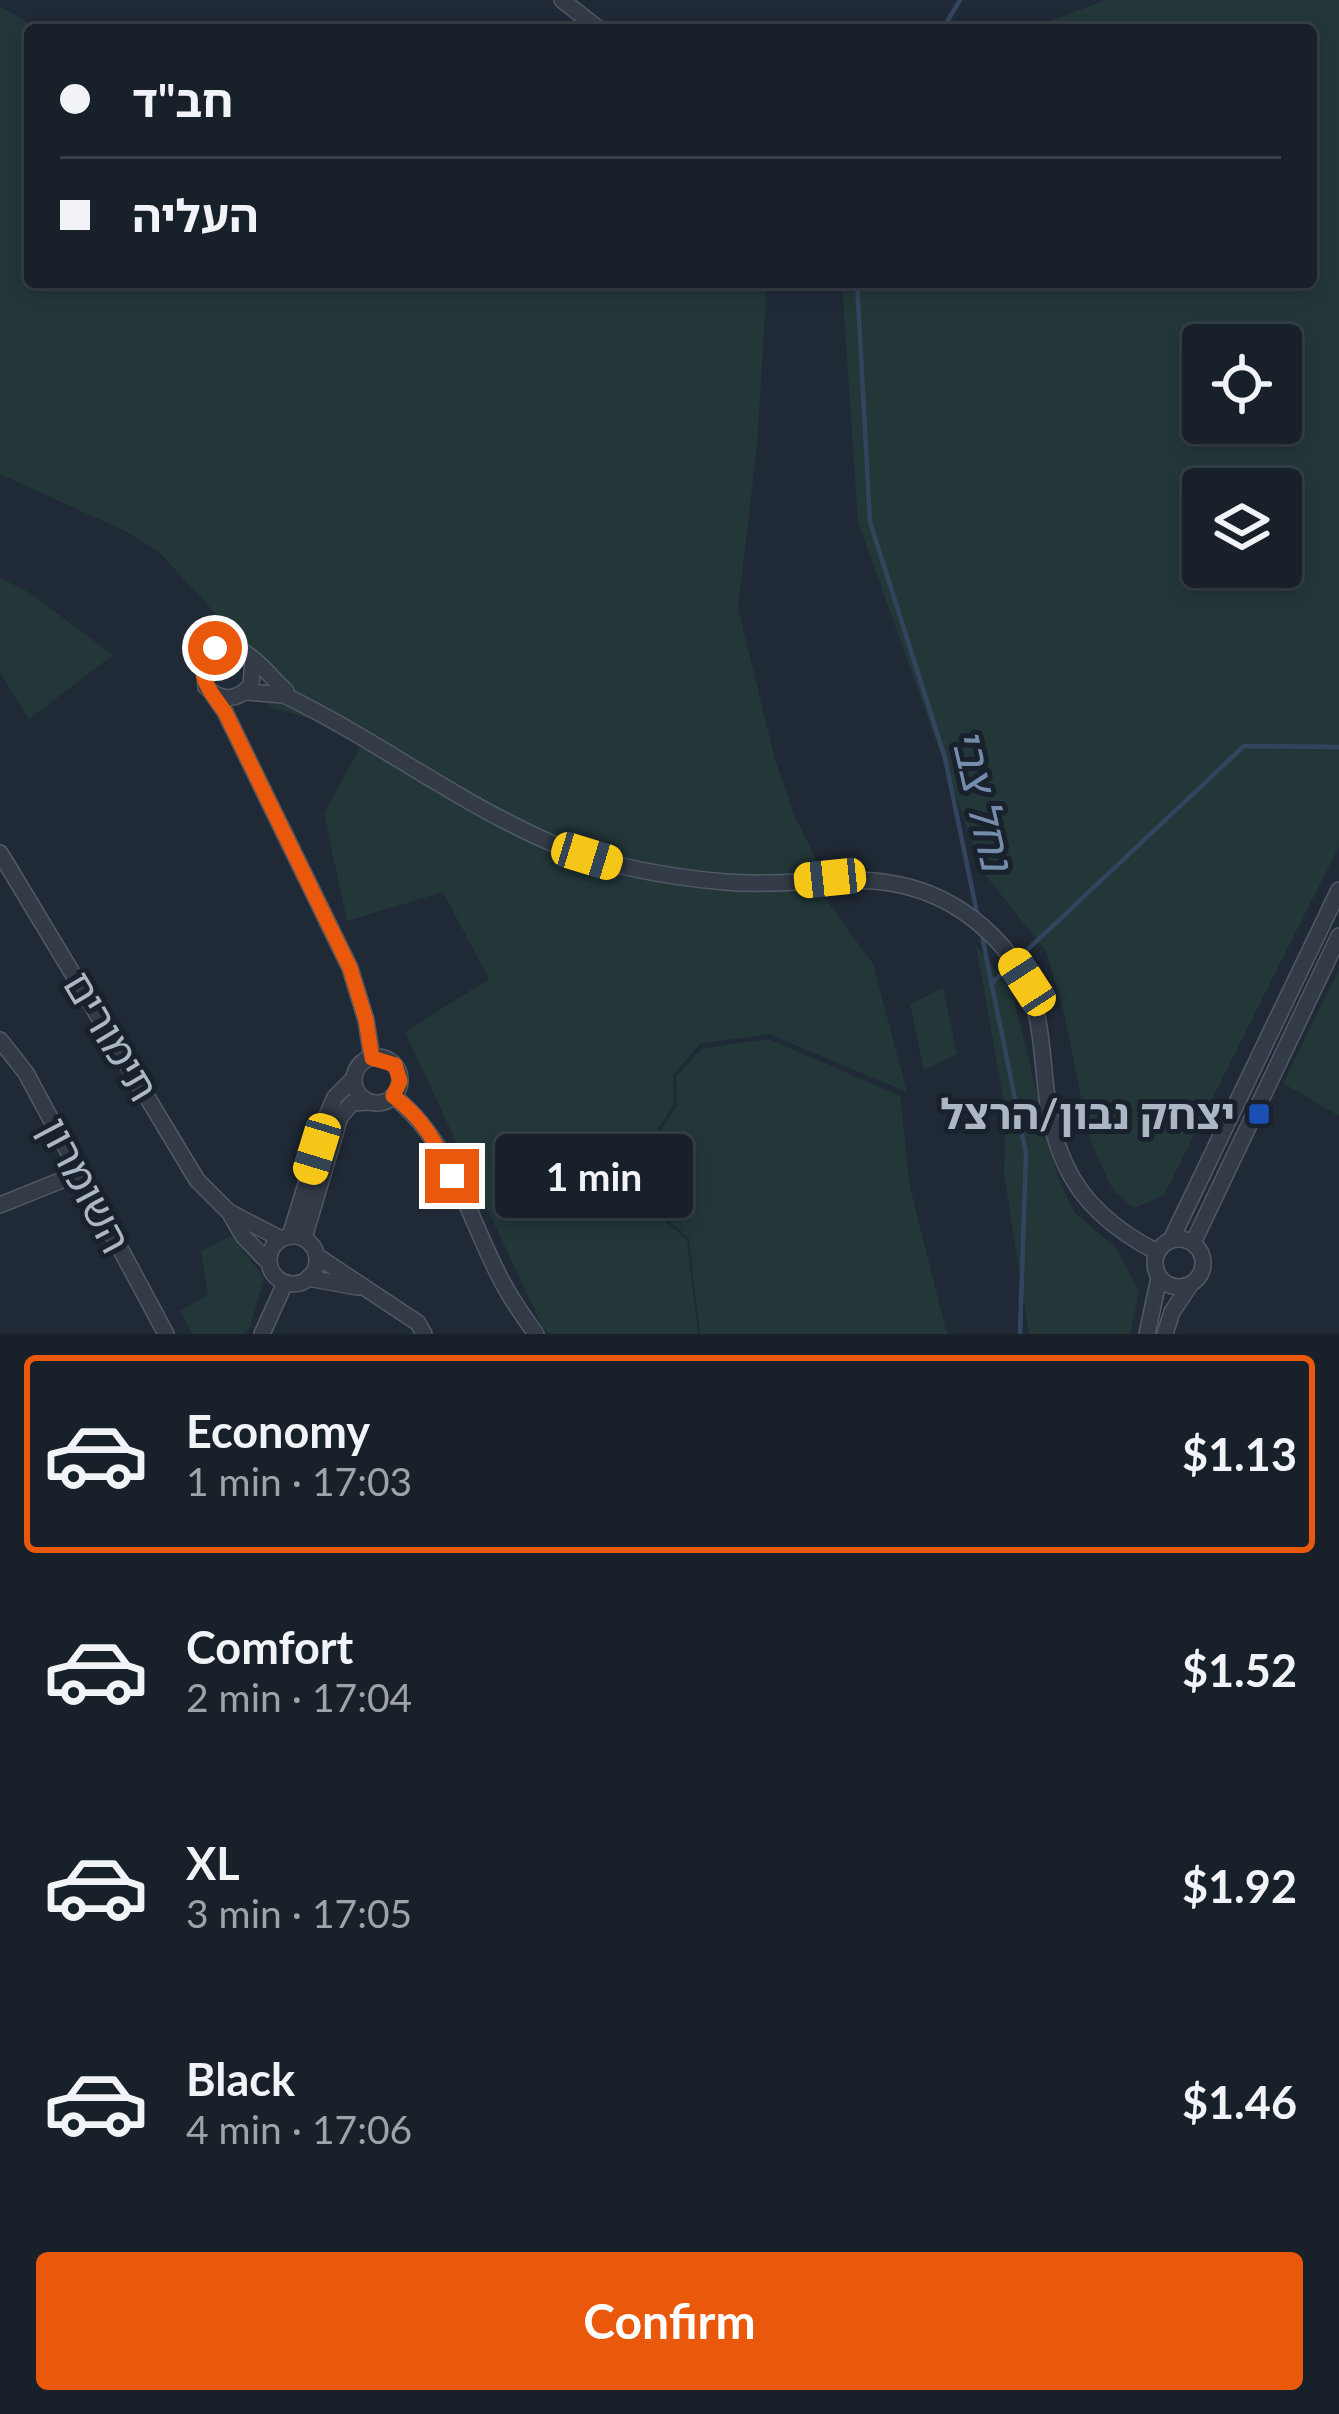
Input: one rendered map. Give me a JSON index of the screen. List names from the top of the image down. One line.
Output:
{"streets":{"street":["תימורים","השומרון"]},"water":["נחל צבי"],"places":{"transit":["יצחק נבון/הרצל"]},"page":{"banner":["חב\"ד","העליה"],"bubble":"1 min","list":[{"name":"Economy","note":"1 min · 17:03","value":"$1.13"},{"name":"Comfort","note":"2 min · 17:04","value":"$1.52"},{"name":"XL","note":"3 min · 17:05","value":"$1.92"},{"name":"Black","note":"4 min · 17:06","value":"$1.46"}],"buttons":"Confirm"}}
